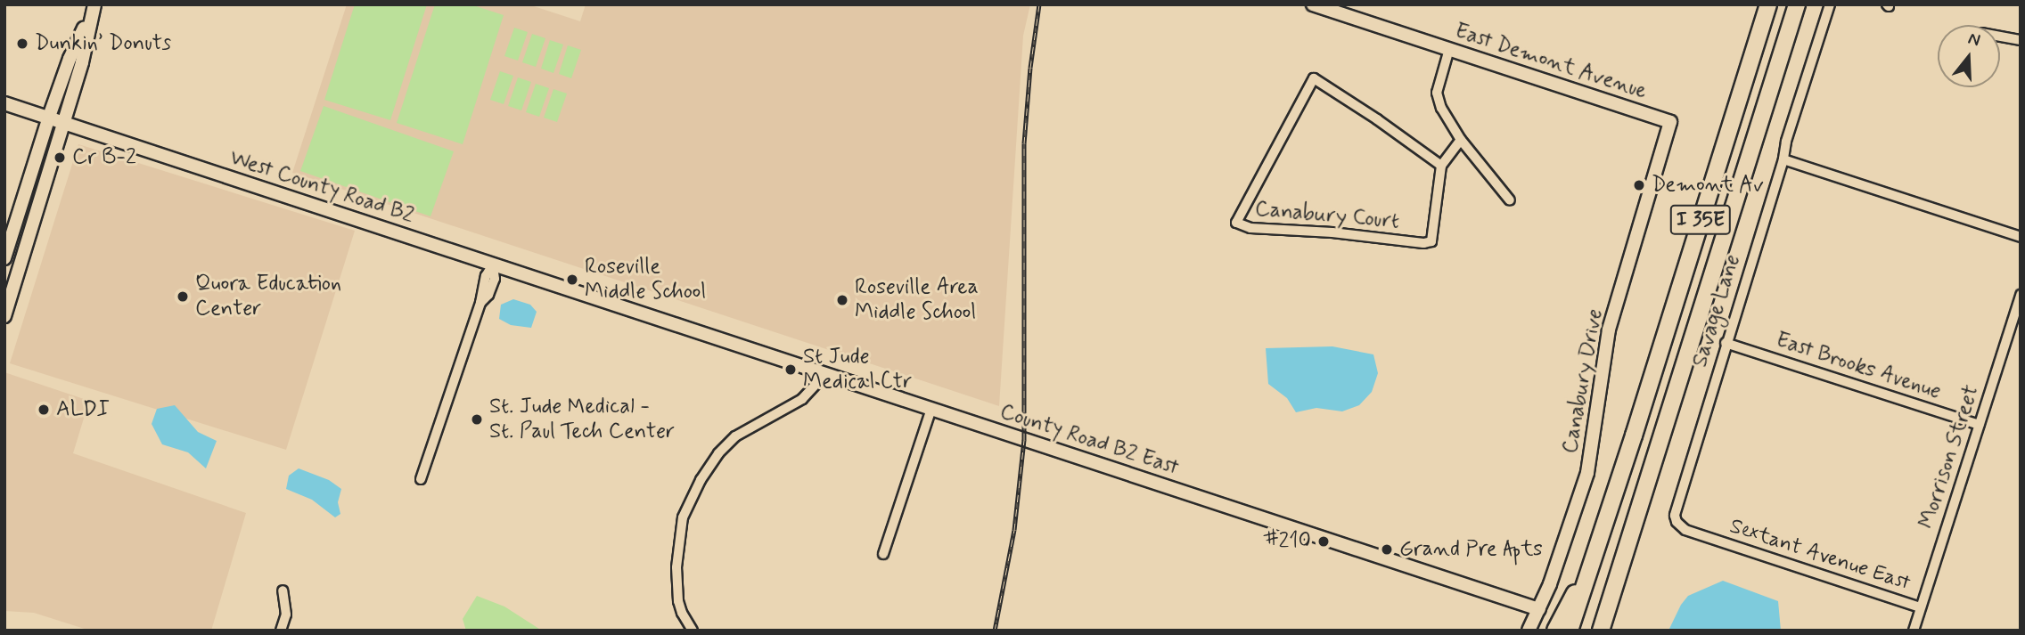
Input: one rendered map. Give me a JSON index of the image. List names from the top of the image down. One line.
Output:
{"streets":{"highway":["I 35E"],"street":["East Demont Avenue","West County Road B2","Canabury Court","Savage Lane","East Brooks Avenue","Canabury Drive","County Road B2 East","Morrison Street","Sextant Avenue East"]},"crossings":[["East Demont Avenue","Canabury Drive"],["West County Road B2","County Road B2 East"],["Savage Lane","East Brooks Avenue"],["Savage Lane","Sextant Avenue East"],["East Brooks Avenue","Morrison Street"],["Canabury Drive","County Road B2 East"],["Morrison Street","Sextant Avenue East"]],"places":["Dunkin’ Donuts","Cr B-2","Demont Av","Roseville Middle School","Quora Education Center","Roseville Area Middle School","St Jude Medical Ctr","ALDI","St. Jude Medical - St. Paul Tech Center","#210","Grand Pre Apts"],"north":"top"}
